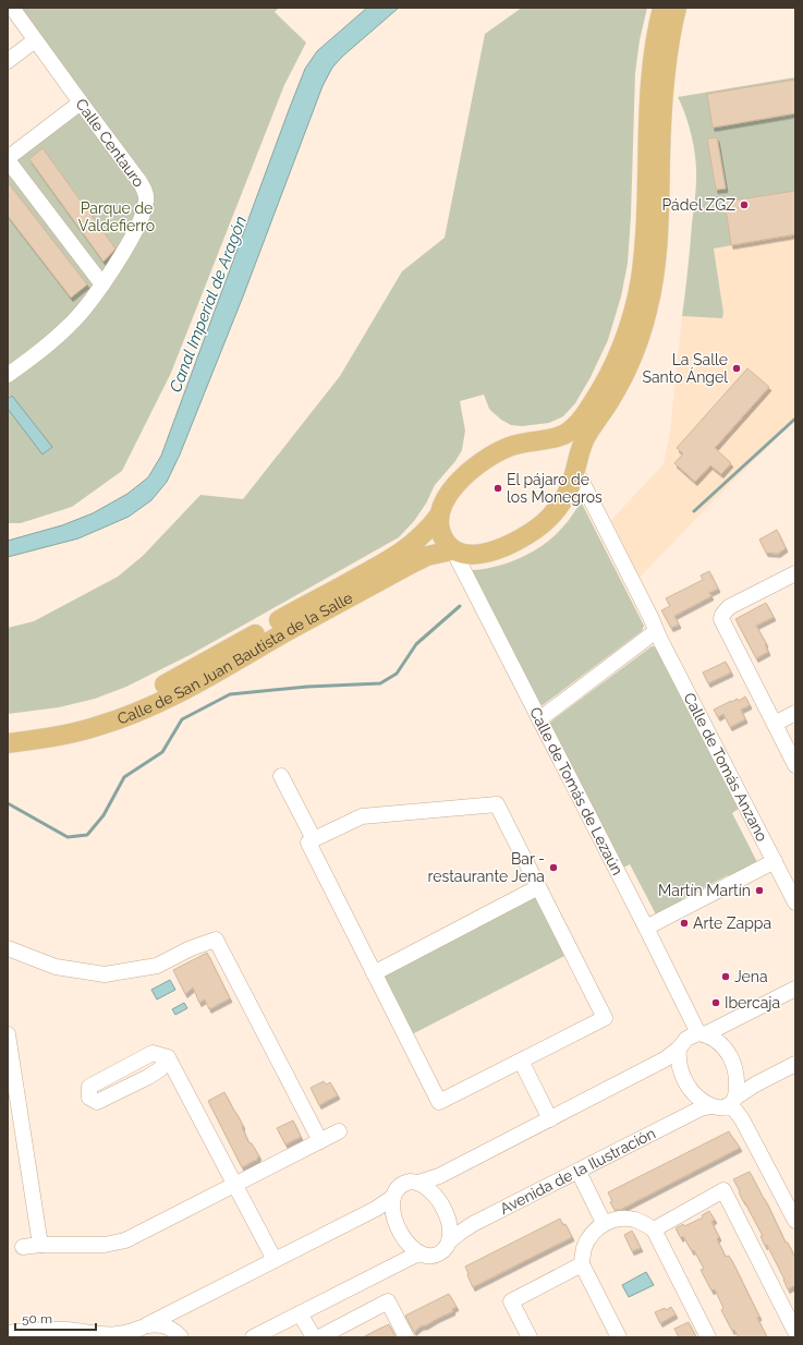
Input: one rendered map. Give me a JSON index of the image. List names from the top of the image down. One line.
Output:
{"streets":{"main road":["Calle de San Juan Bautista de la Salle"],"street":["Calle Centauro","Calle de Tomás Anzano","Calle de Tomás de Lezaún","Avenida de la Ilustración"]},"crossings":[["Calle de San Juan Bautista de la Salle","Calle de Tomás Anzano"],["Calle de San Juan Bautista de la Salle","Calle de Tomás de Lezaún"],["Calle de Tomás Anzano","Calle de Tomás de Lezaún"],["Calle de Tomás de Lezaún","Avenida de la Ilustración"]],"water":["Canal Imperial de Aragón"],"parks":["Parque de Valdefierro"],"places":["Pádel ZGZ","La Salle Santo Ángel","El pájaro de los Monegros","Bar - restaurante Jena","Martín Martín","Arte Zappa","Jena","Ibercaja"],"scale_bar":"50 m"}
